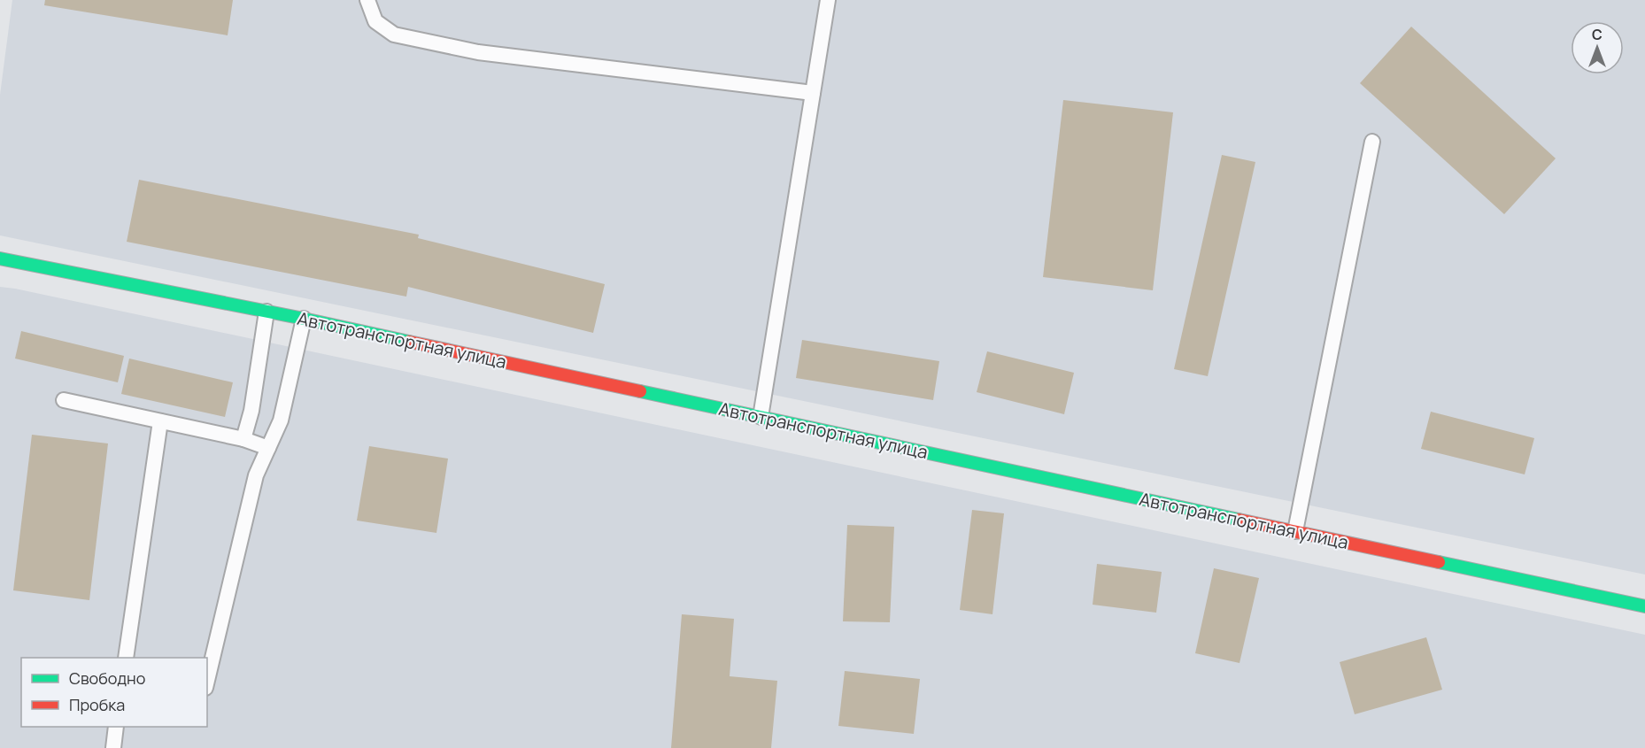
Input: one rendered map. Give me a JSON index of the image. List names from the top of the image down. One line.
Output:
{"streets":{"street":["Автотранспортная улица"]},"legend":["Свободно","Пробка"],"north":"top"}
